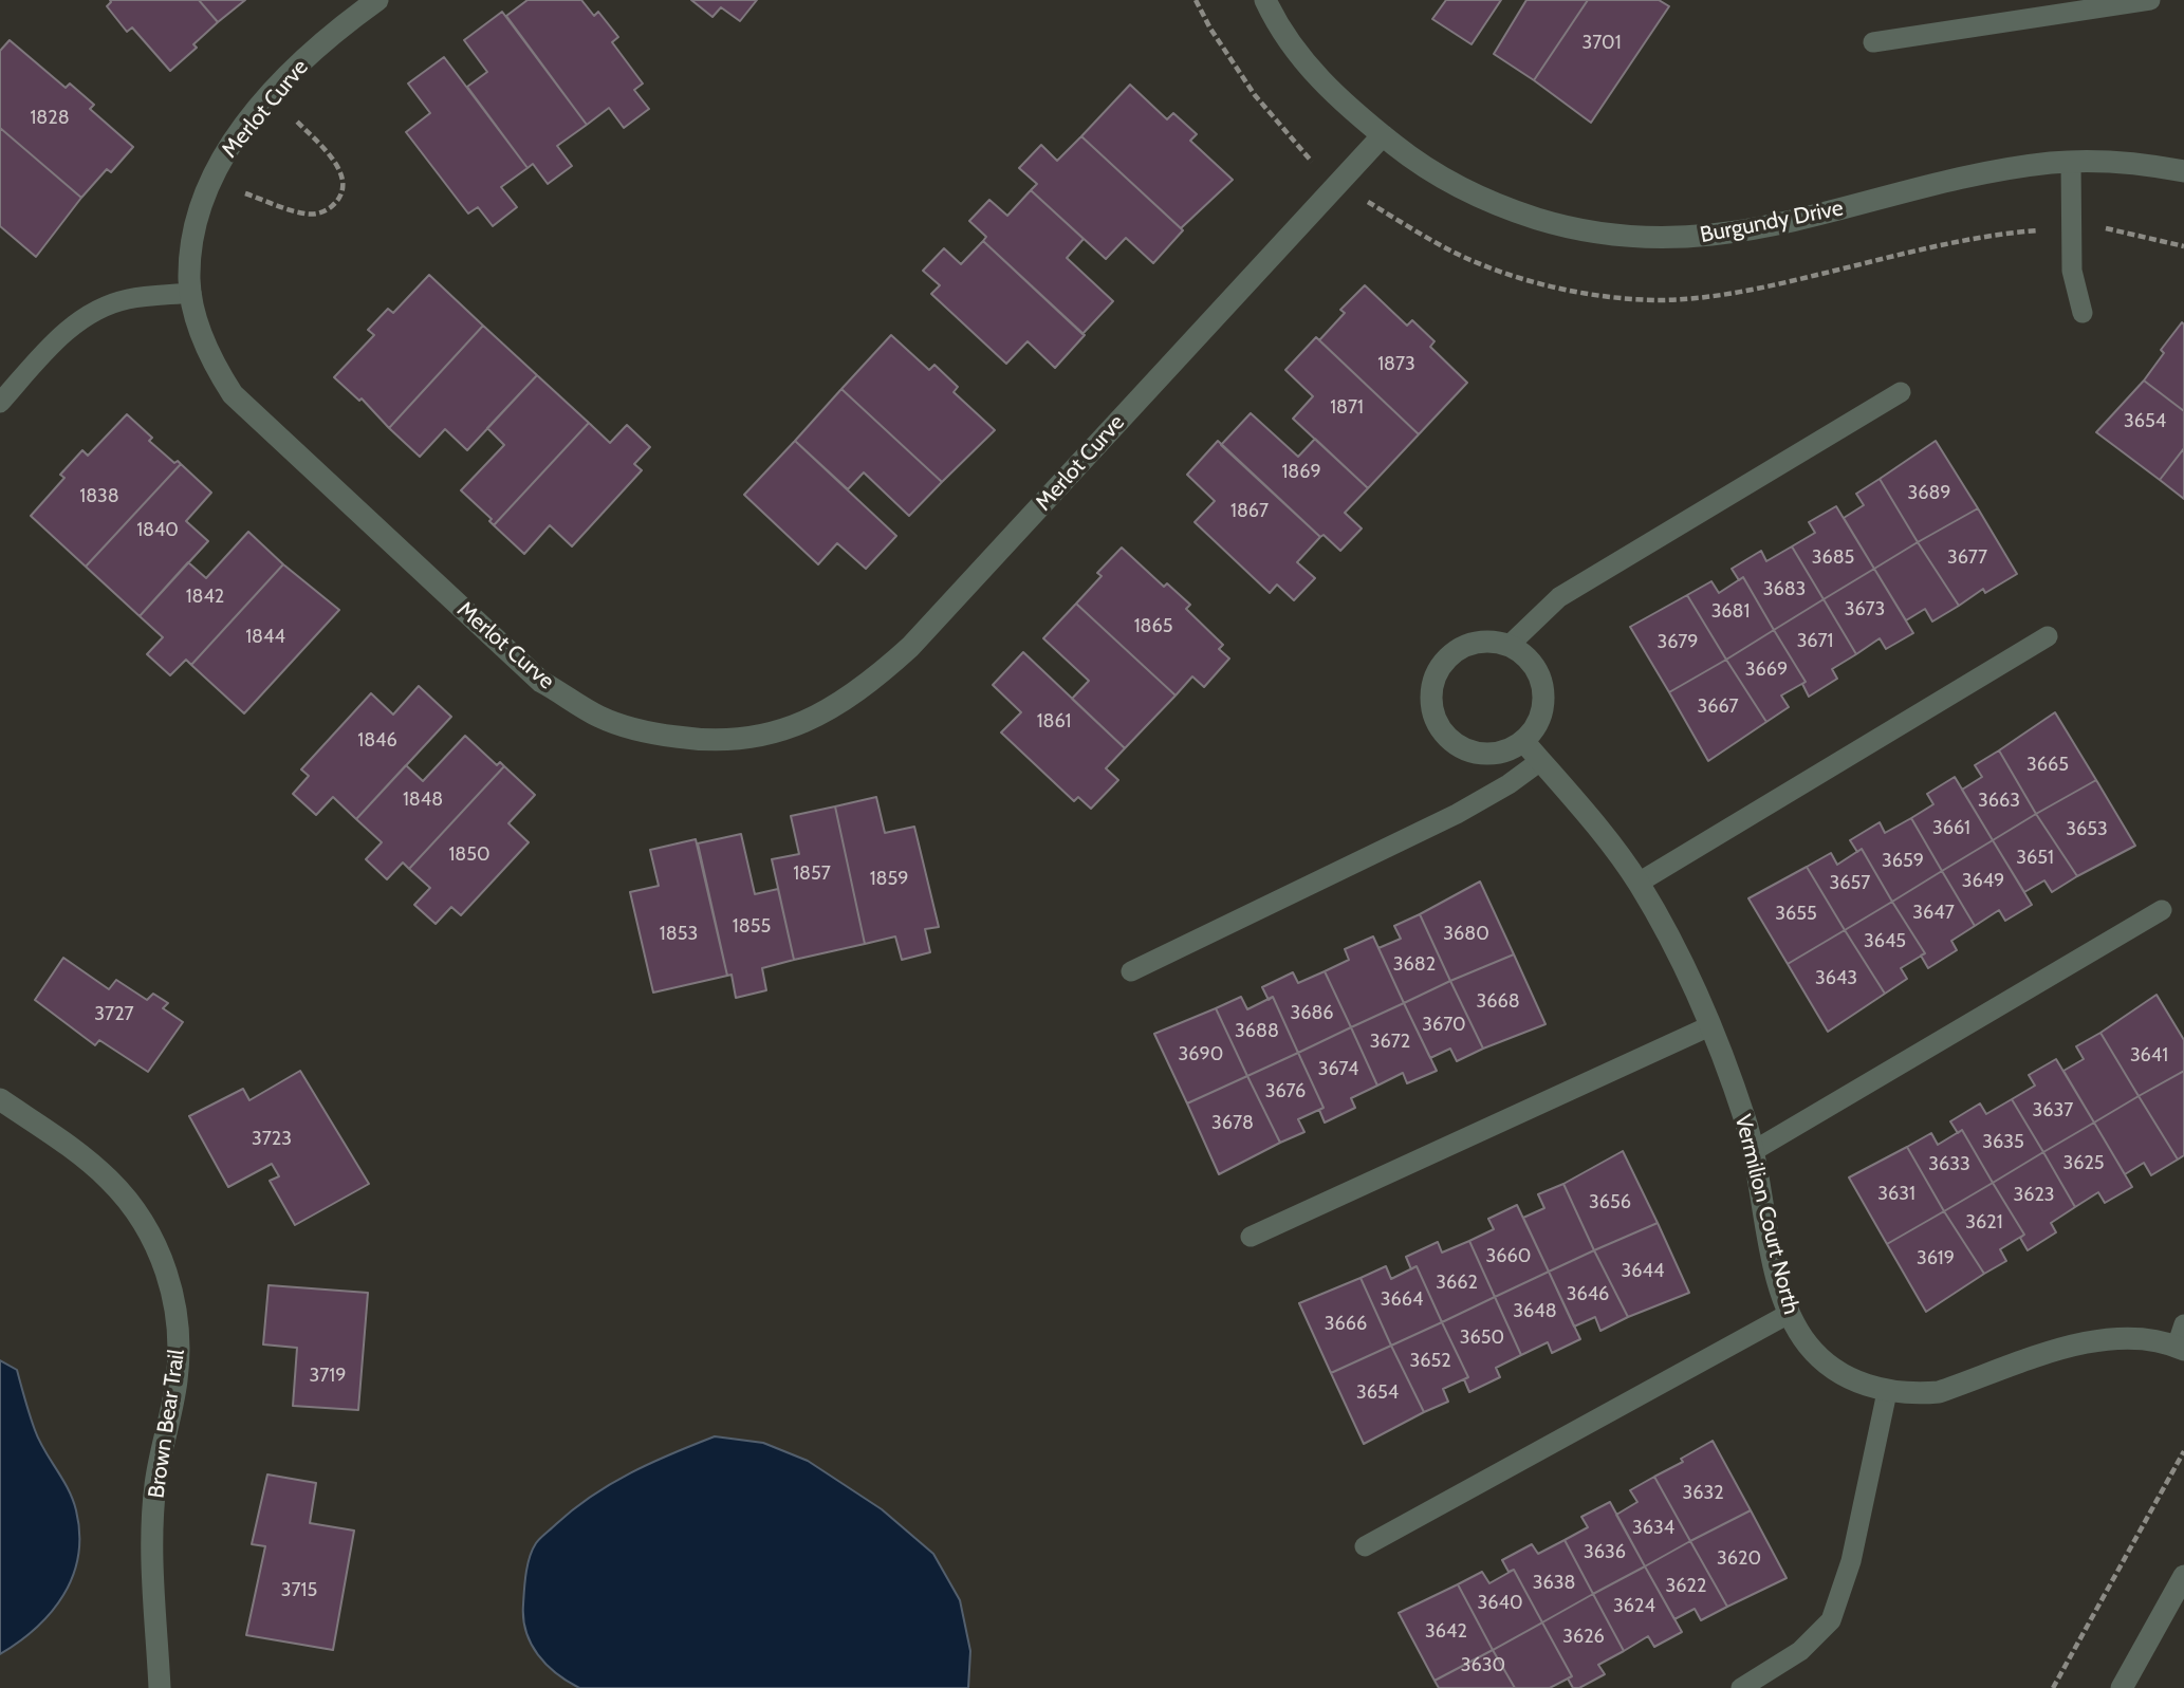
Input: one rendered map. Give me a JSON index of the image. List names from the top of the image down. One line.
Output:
{"streets":{"street":["Merlot Curve","Burgundy Drive","Vermilion Court North","Brown Bear Trail"]},"crossings":[["Merlot Curve","Burgundy Drive"]],"house_numbers":["3701","1828","1873","1871","3654","1869","3689","1838","1867","1840","3685","3677","3683","1842","3673","3681","1865","1844","3671","3679","3669","3667","1861","1846","3665","1848","3663","3661","3653","1850","3651","3659","1857","1859","3649","3657","3647","3655","1855","1853","3680","3645","3682","3643","3668","3686","3727","3670","3688","3672","3690","3641","3674","3676","3637","3678","3723","3635","3625","3633","3631","3623","3656","3621","3660","3619","3644","3662","3646","3664","3648","3666","3650","3652","3719","3654","3632","3634","3636","3620","3638","3622","3715","3640","3624","3642","3626","3630"]}
